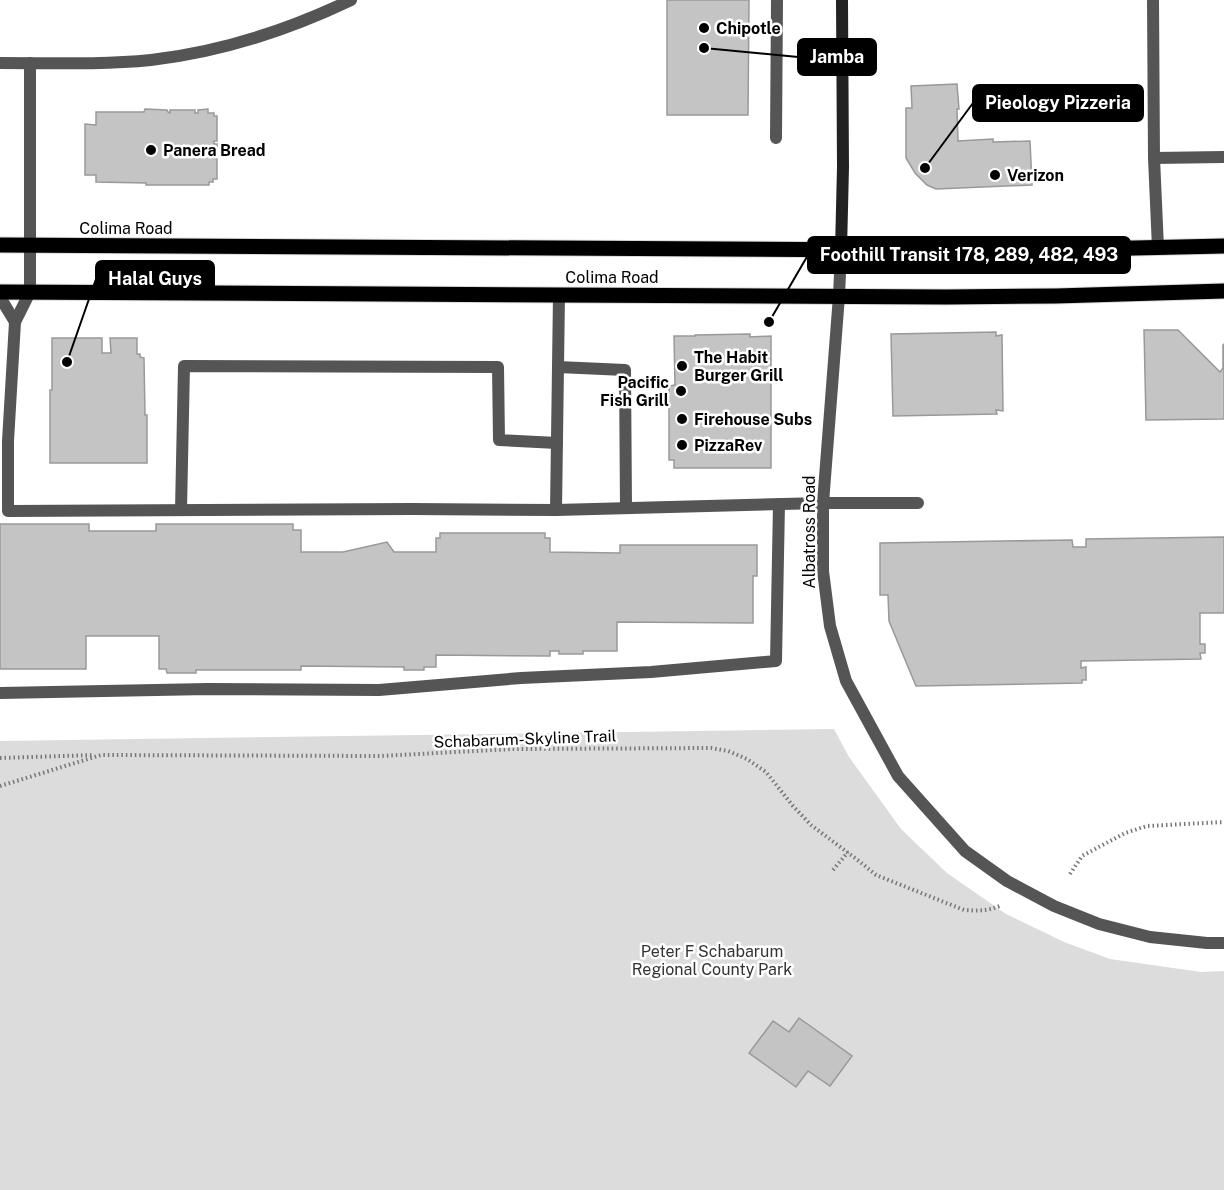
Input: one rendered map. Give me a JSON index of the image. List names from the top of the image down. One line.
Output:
{"streets":{"main road":["Colima Road"],"street":["Albatross Road"],"path":["Schabarum-Skyline Trail"]},"crossings":[["Colima Road","Albatross Road"]],"parks":["Peter F Schabarum Regional County Park"],"places":["Chipotle","Jamba","Panera Bread","Pieology Pizzeria","Verizon","Foothill Transit 178, 289, 482, 493","Halal Guys","The Habit Burger Grill","Pacific Fish Grill","Firehouse Subs","PizzaRev"]}
